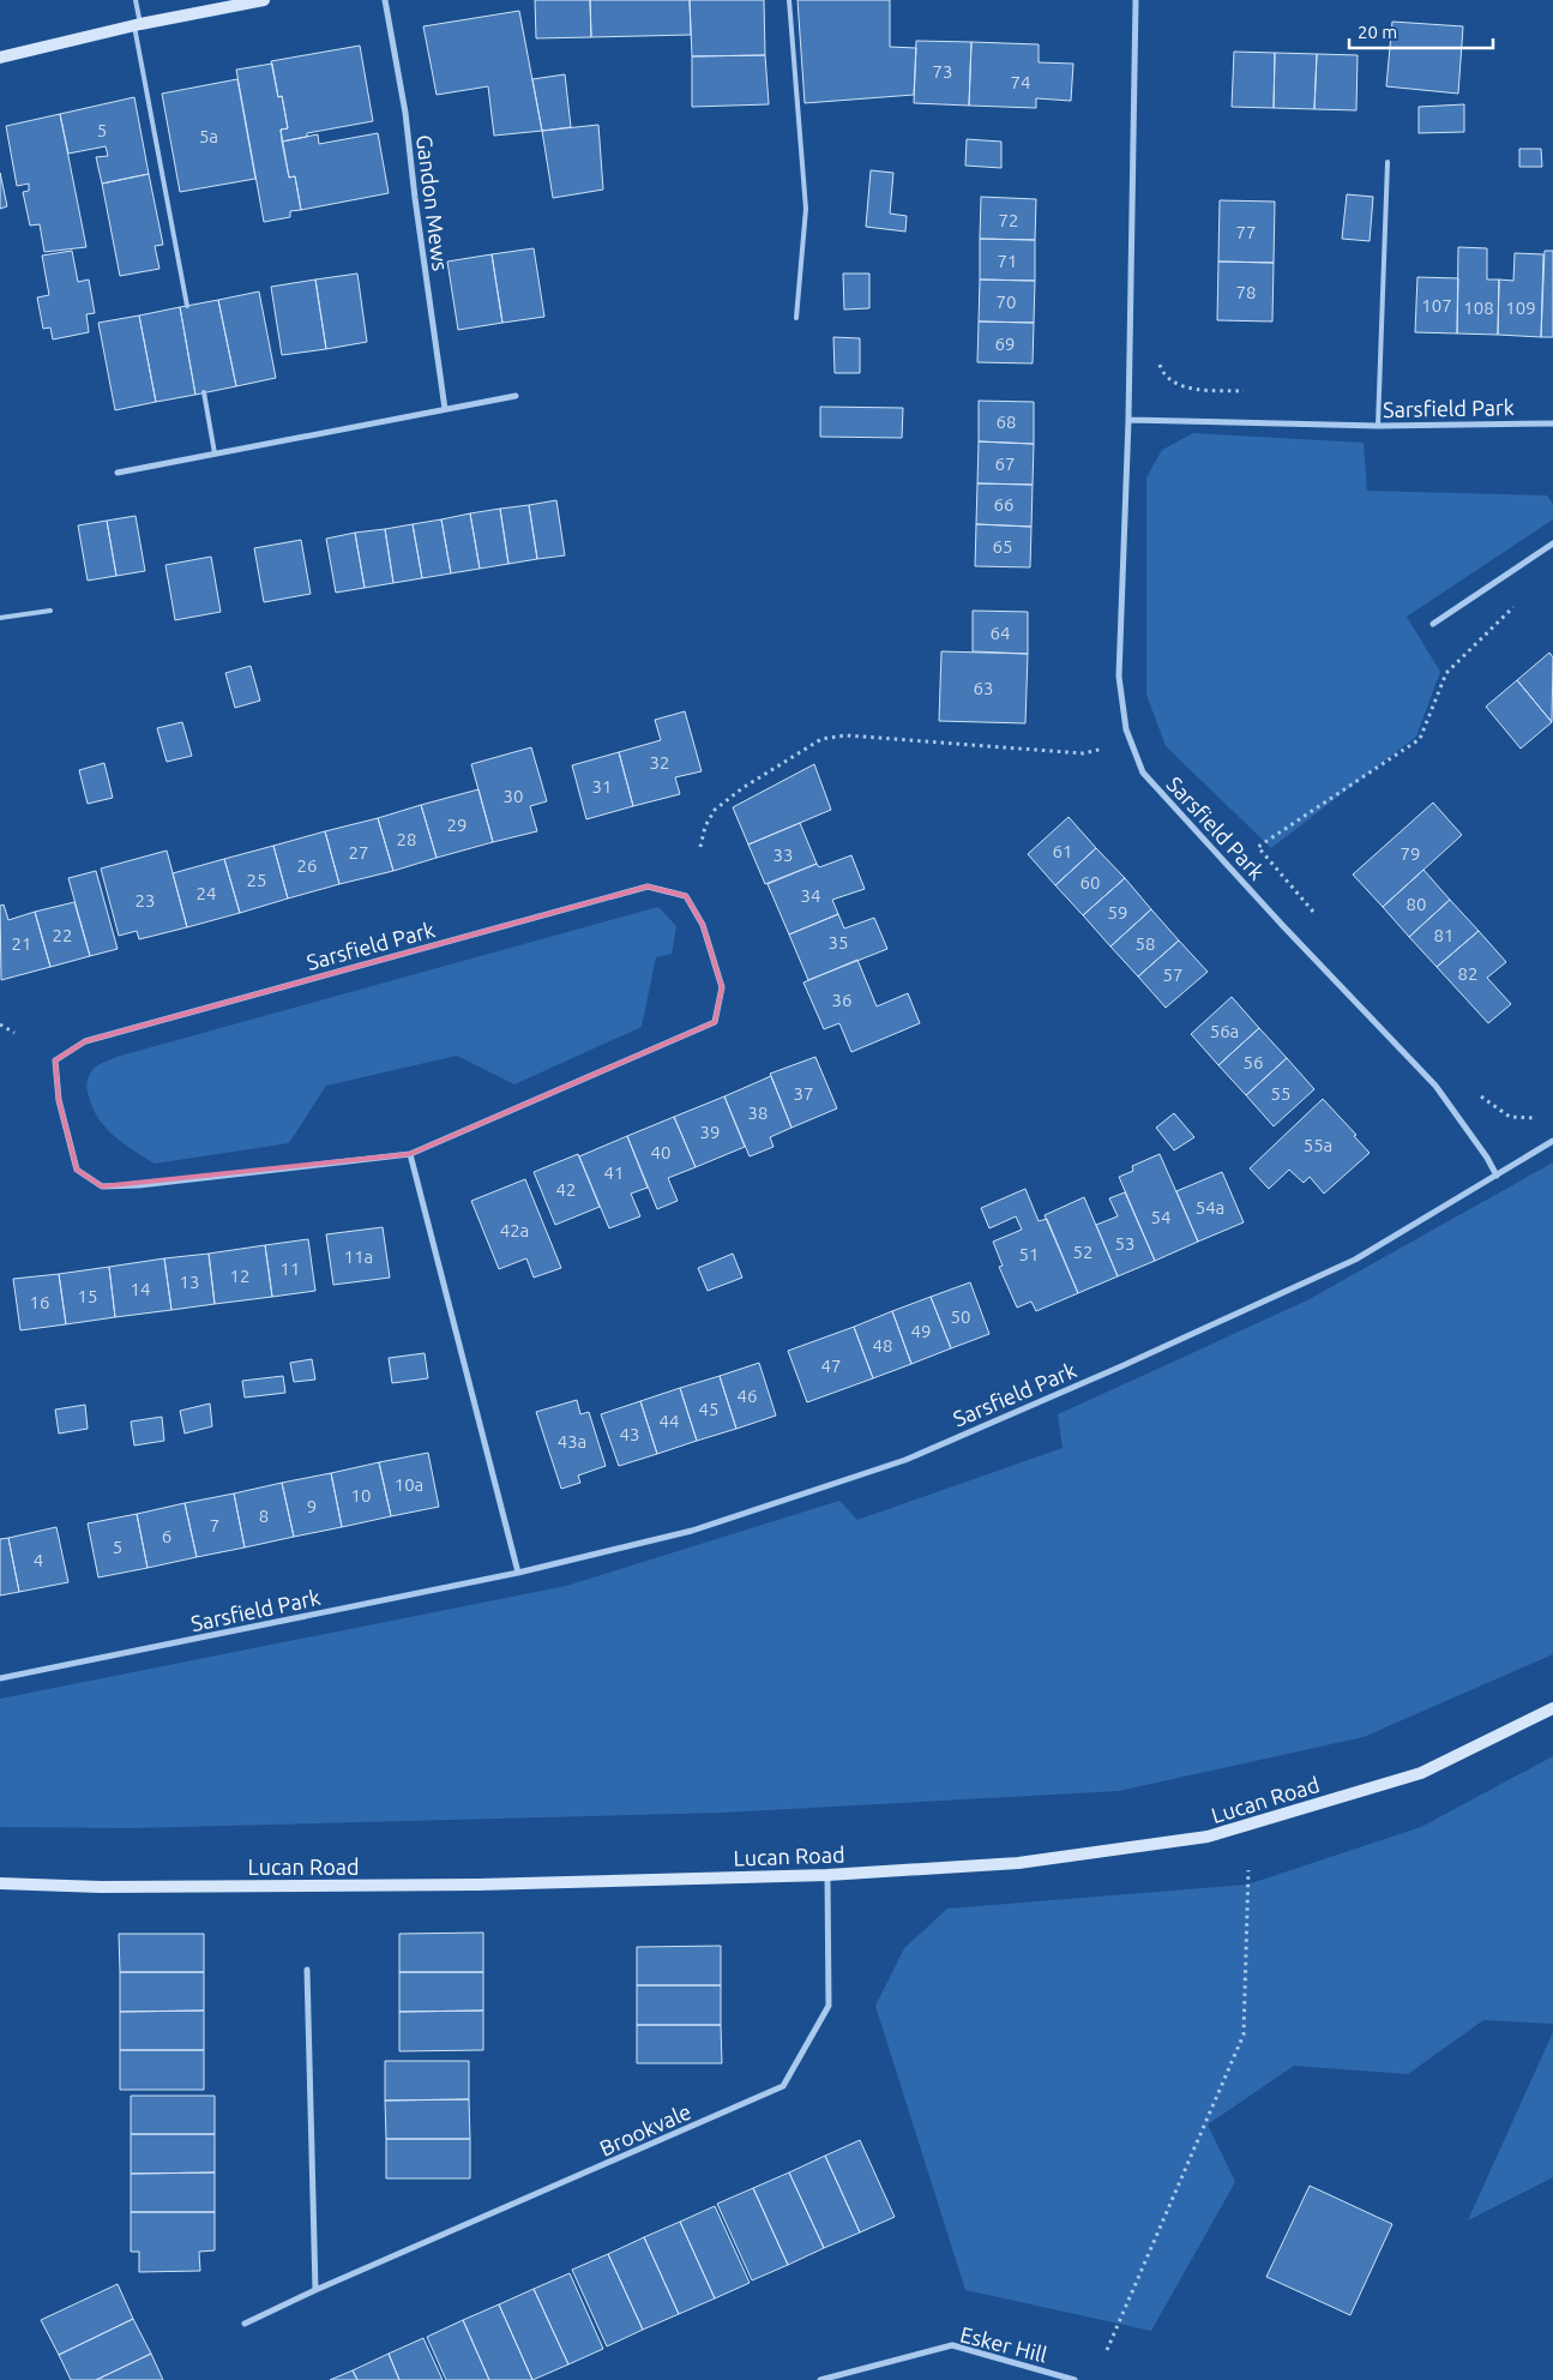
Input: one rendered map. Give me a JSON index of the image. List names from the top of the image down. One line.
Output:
{"streets":{"main road":["Lucan Road"],"street":["Gandon Mews","Sarsfield Park","Brookvale","Esker Hill"]},"crossings":[["Lucan Road","Brookvale"]],"house_numbers":["73","74","5","5a","72","77","71","78","70","107","108","109","69","68","67","66","65","64","63","32","31","30","29","28","61","27","79","33","26","25","60","24","34","23","80","59","22","81","35","21","58","82","57","36","56a","56","37","55","38","39","55a","40","41","42","54a","54","42a","53","52","51","11a","11","12","13","14","15","16","50","49","48","47","46","45","44","43","43a","10a","10","9","8","7","6","5","4"],"scale_bar":"20 m"}
